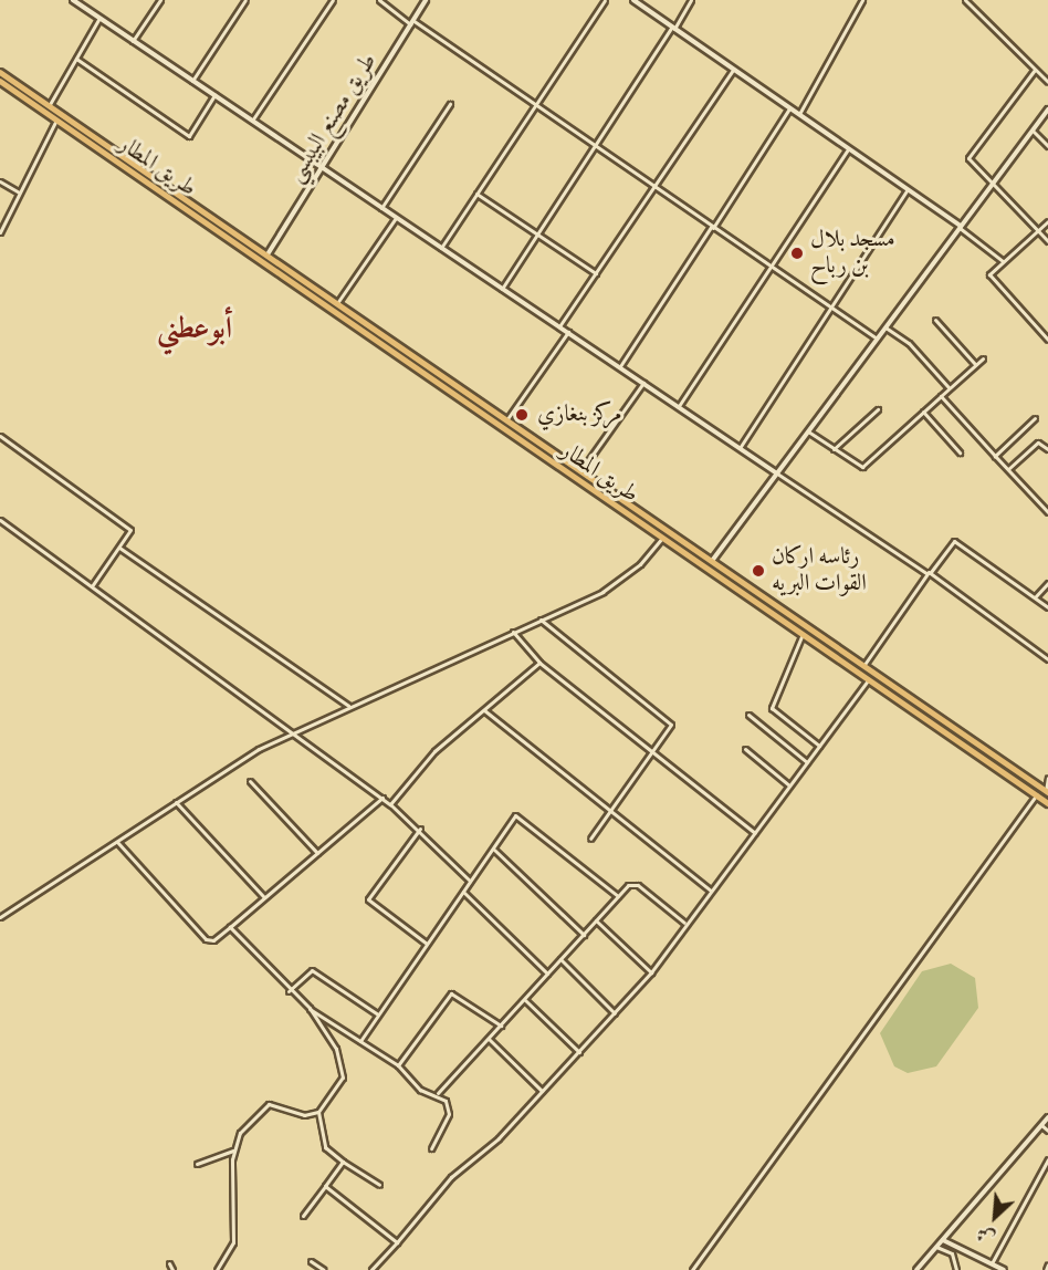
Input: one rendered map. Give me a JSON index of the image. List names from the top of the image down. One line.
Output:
{"streets":{"highway":["طريق المطار"],"street":["طريق مصنع البيبسي"]},"crossings":[["طريق مصنع البيبسي","طريق المطار"]],"districts":["أبوعطني"],"places":["مسجد بلال بن رباح","مركز بنغازي","رئاسه اركان القوات البريه"],"north":"bottom left"}
